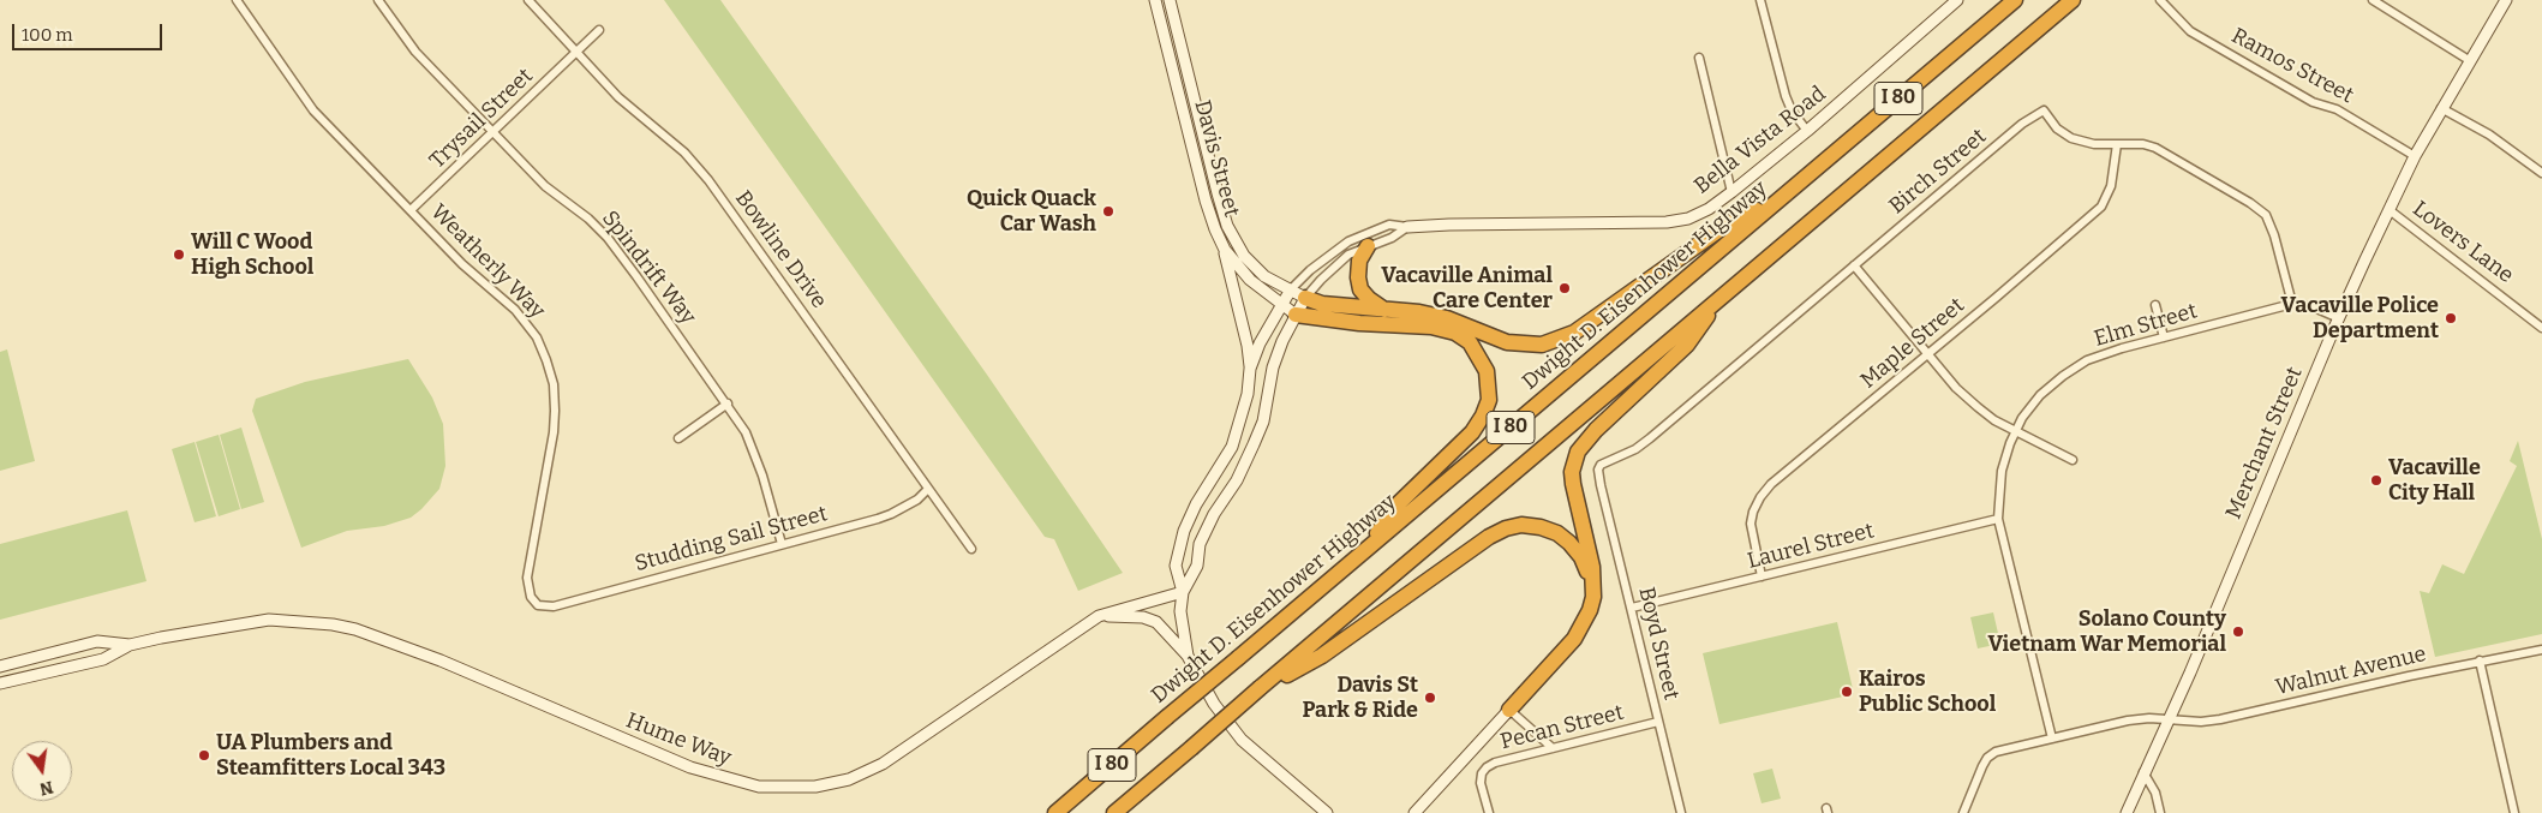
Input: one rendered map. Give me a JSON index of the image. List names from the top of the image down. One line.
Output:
{"streets":{"highway":["I 80","Dwight D. Eisenhower Highway"],"street":["Ramos Street","Trysail Street","Bella Vista Road","Davis Street","Birch Street","Lovers Lane","Bowline Drive","Weatherly Way","Spindrift Way","Elm Street","Maple Street","Merchant Street","Studding Sail Street","Laurel Street","Boyd Street","Walnut Avenue","Pecan Street","Hume Way"]},"crossings":[["Ramos Street","Merchant Street"],["Trysail Street","Bowline Drive"],["Trysail Street","Weatherly Way"],["Trysail Street","Spindrift Way"],["Bella Vista Road","Davis Street"],["Birch Street","Elm Street"],["Birch Street","Maple Street"],["Birch Street","Boyd Street"],["Lovers Lane","Merchant Street"],["Bowline Drive","Studding Sail Street"],["Weatherly Way","Studding Sail Street"],["Spindrift Way","Studding Sail Street"],["Elm Street","Merchant Street"],["Elm Street","Laurel Street"],["Maple Street","Laurel Street"],["Merchant Street","Walnut Avenue"],["Laurel Street","Boyd Street"],["Boyd Street","Pecan Street"]],"places":["Quick Quack Car Wash","Will C Wood High School","Vacaville Animal Care Center","Vacaville Police Department","Vacaville City Hall","Solano County Vietnam War Memorial","Kairos Public School","Davis St Park & Ride","UA Plumbers and Steamfitters Local 343"],"scale_bar":"100 m","north":"bottom"}
